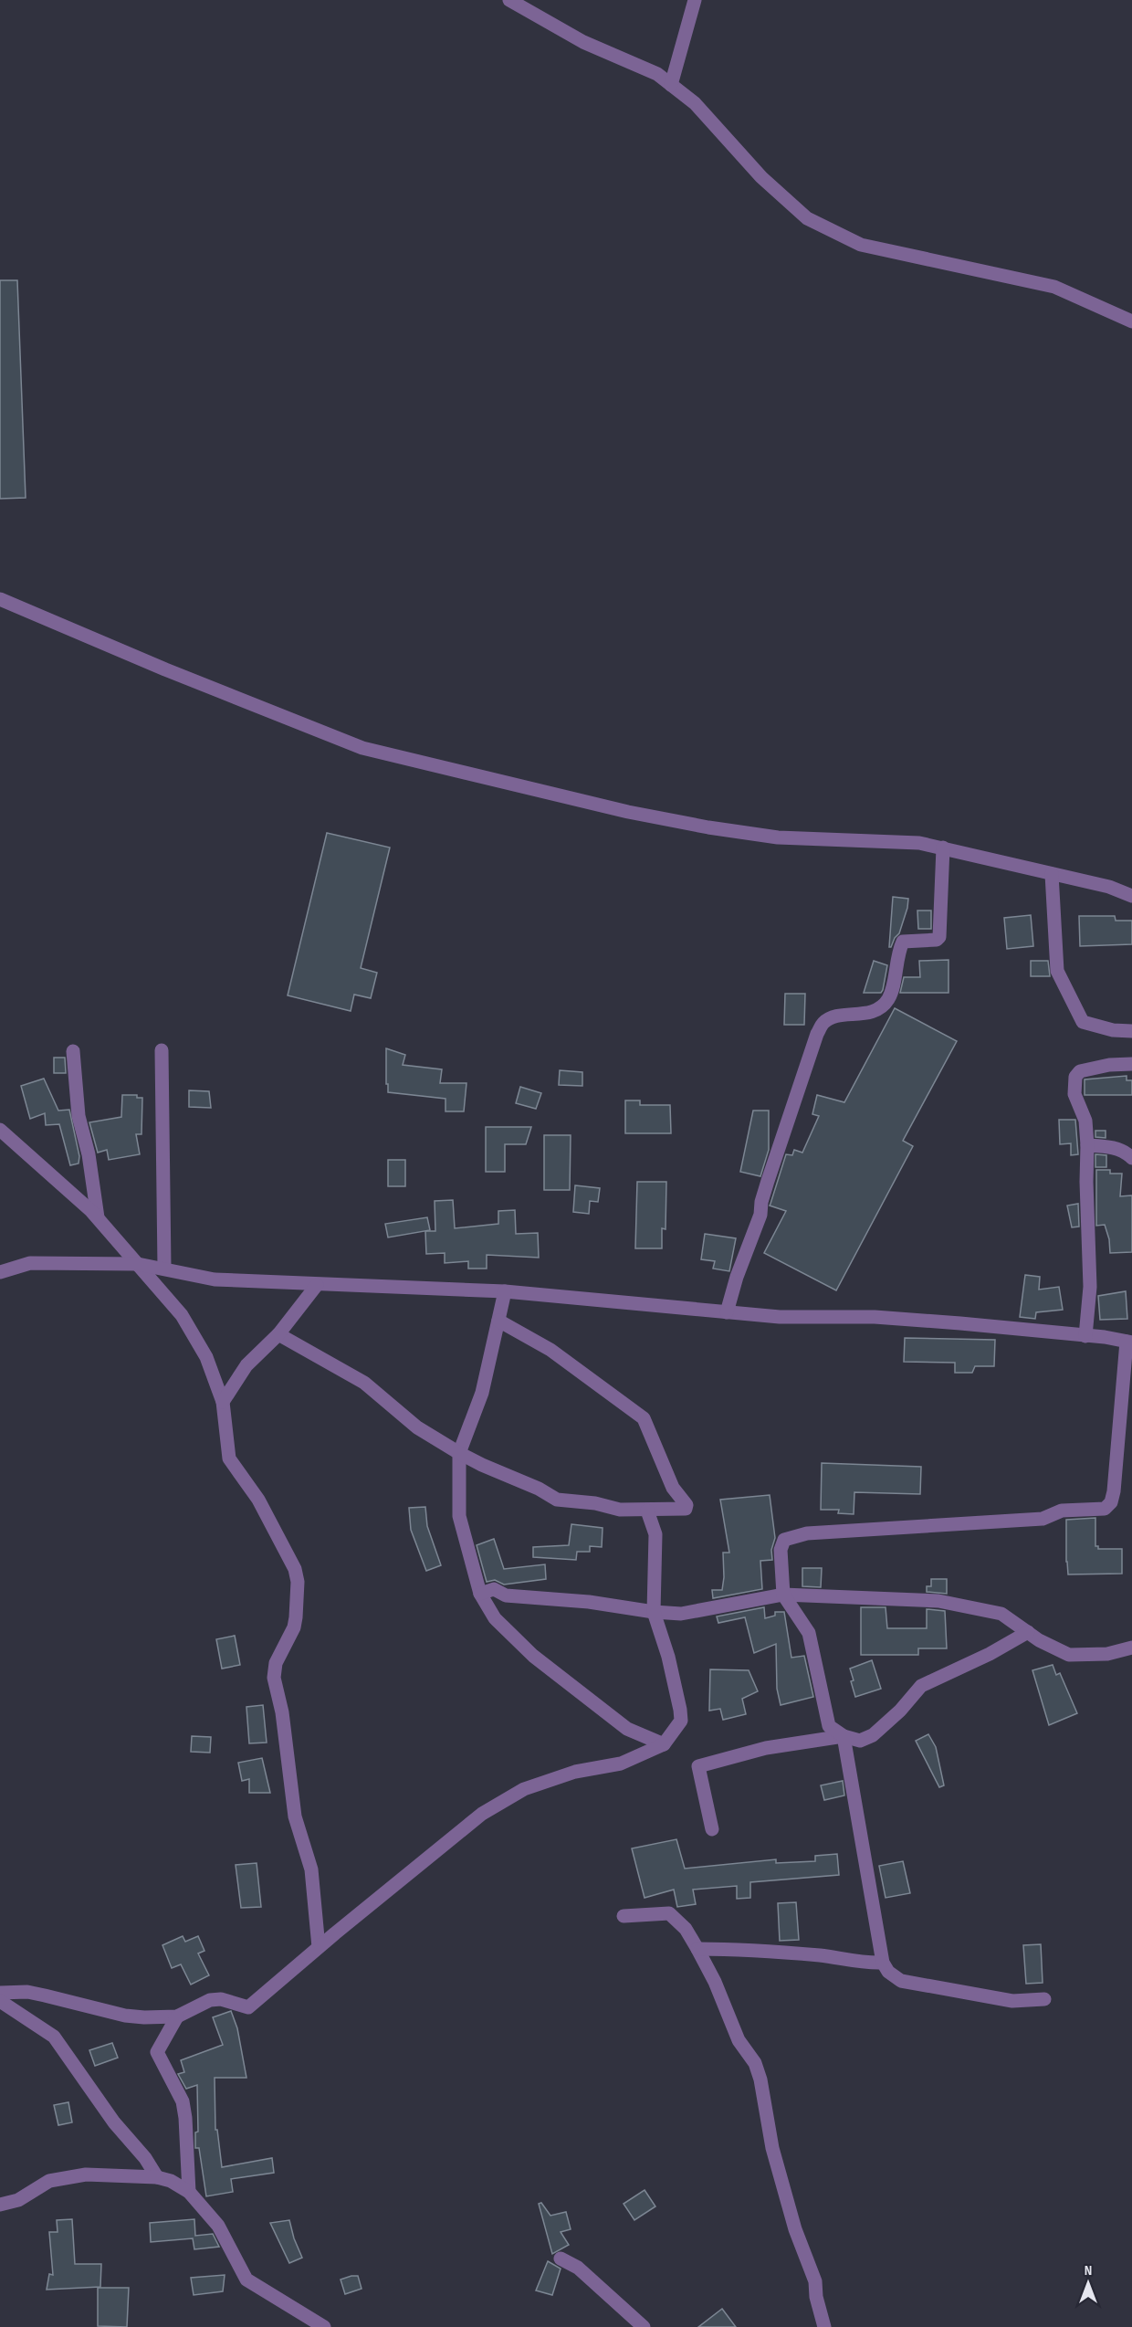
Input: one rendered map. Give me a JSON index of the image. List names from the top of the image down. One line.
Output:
{"north":"top"}
